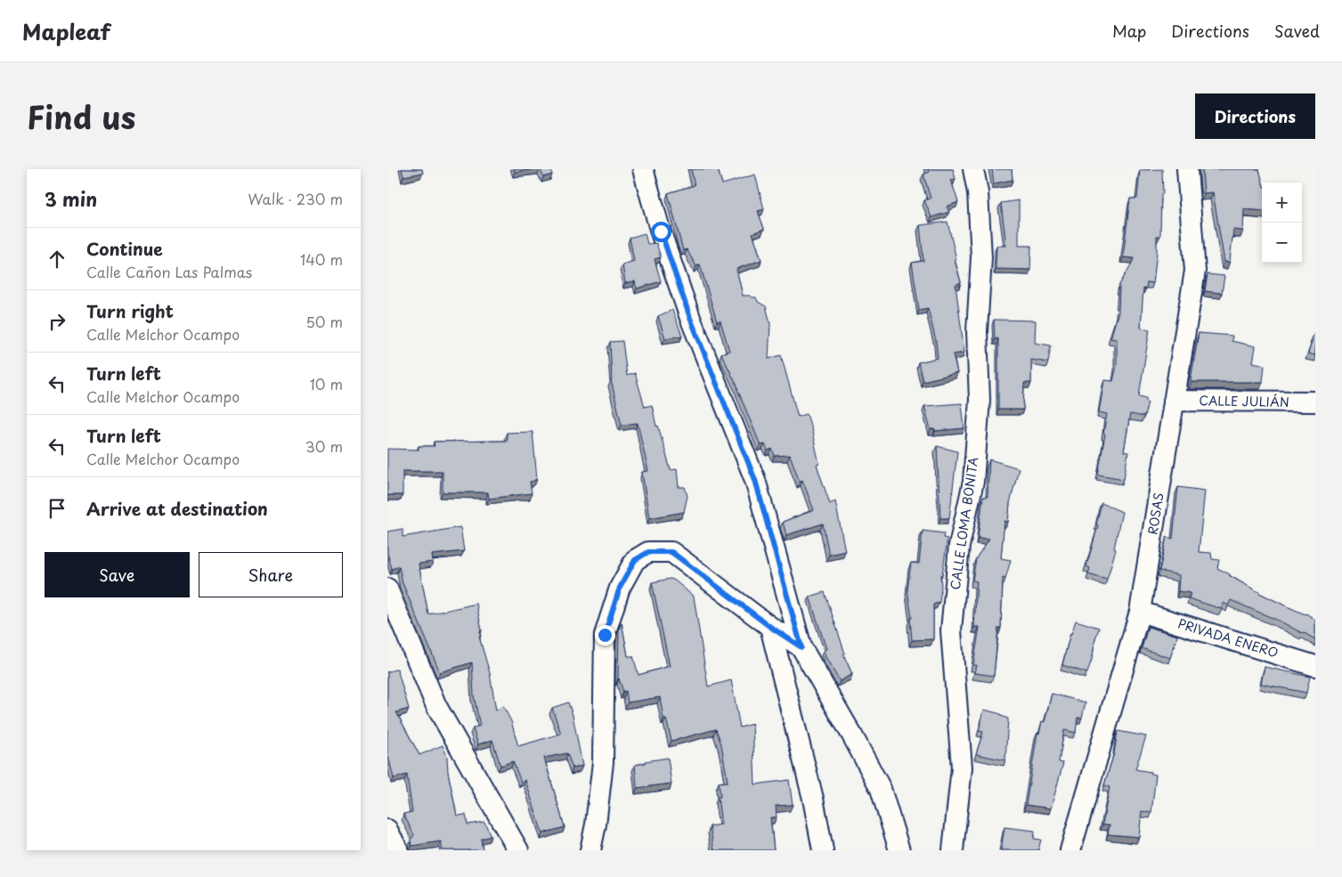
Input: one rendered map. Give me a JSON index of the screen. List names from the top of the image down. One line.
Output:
{"streets":{"street":["CALLE JULIÁN","ROSAS","CALLE LOMA BONITA","PRIVADA ENERO"]},"crossings":[["CALLE JULIÁN","ROSAS"],["ROSAS","PRIVADA ENERO"]],"page":{"header":"Mapleaf","nav":["Map","Directions","Saved"],"title":"Find us","buttons":["Directions",["Save","Share"]],"heading":["3 min","Walk · 230 m"],"map_buttons":["+","−"],"list":[["Continue","Calle Cañon Las Palmas","140 m"],["Turn right","Calle Melchor Ocampo","50 m"],["Turn left","Calle Melchor Ocampo","10 m"],["Turn left","Calle Melchor Ocampo","30 m"],"Arrive at destination"]}}
